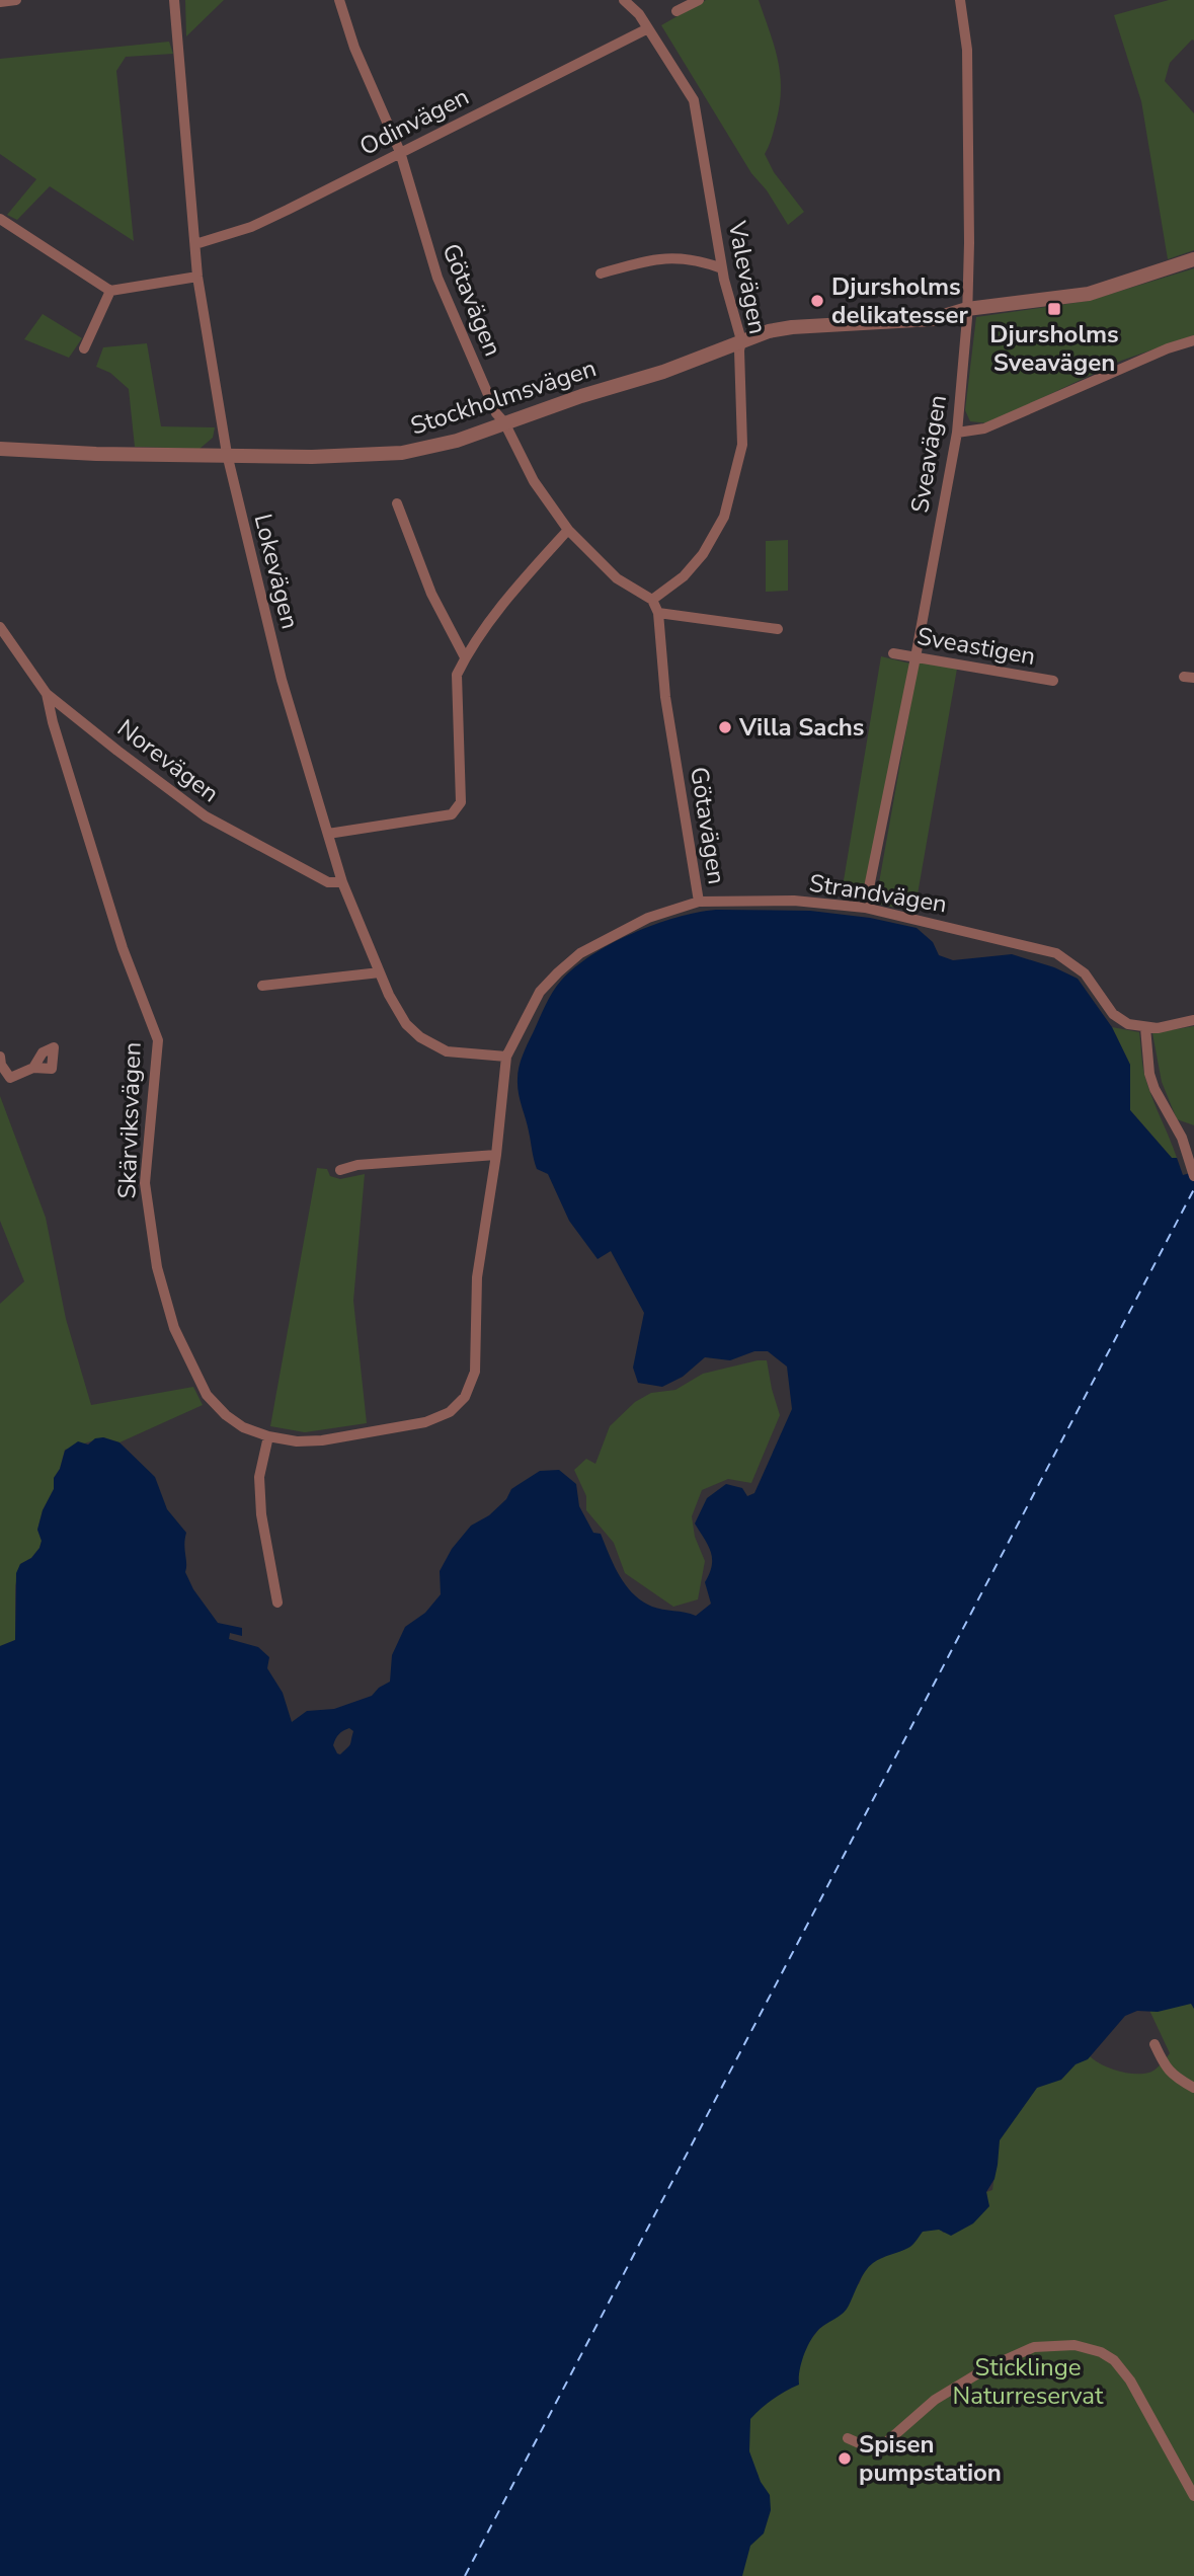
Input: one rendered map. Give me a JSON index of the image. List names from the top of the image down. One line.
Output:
{"streets":{"street":["Odinvägen","Valevägen","Götavägen","Stockholmsvägen","Sveavägen","Lokevägen","Sveastigen","Norevägen","Strandvägen","Skärviksvägen"]},"crossings":[["Odinvägen","Valevägen"],["Odinvägen","Götavägen"],["Odinvägen","Lokevägen"],["Valevägen","Götavägen"],["Valevägen","Stockholmsvägen"],["Götavägen","Stockholmsvägen"],["Götavägen","Strandvägen"],["Stockholmsvägen","Sveavägen"],["Stockholmsvägen","Lokevägen"],["Sveavägen","Sveastigen"],["Sveavägen","Strandvägen"],["Lokevägen","Norevägen"],["Lokevägen","Strandvägen"],["Lokevägen","Skärviksvägen"],["Norevägen","Skärviksvägen"],["Strandvägen","Skärviksvägen"]],"parks":["Sticklinge Naturreservat"],"places":{"other":["Djursholms delikatesser","Villa Sachs","Spisen pumpstation"],"transit":["Djursholms Sveavägen"]}}
